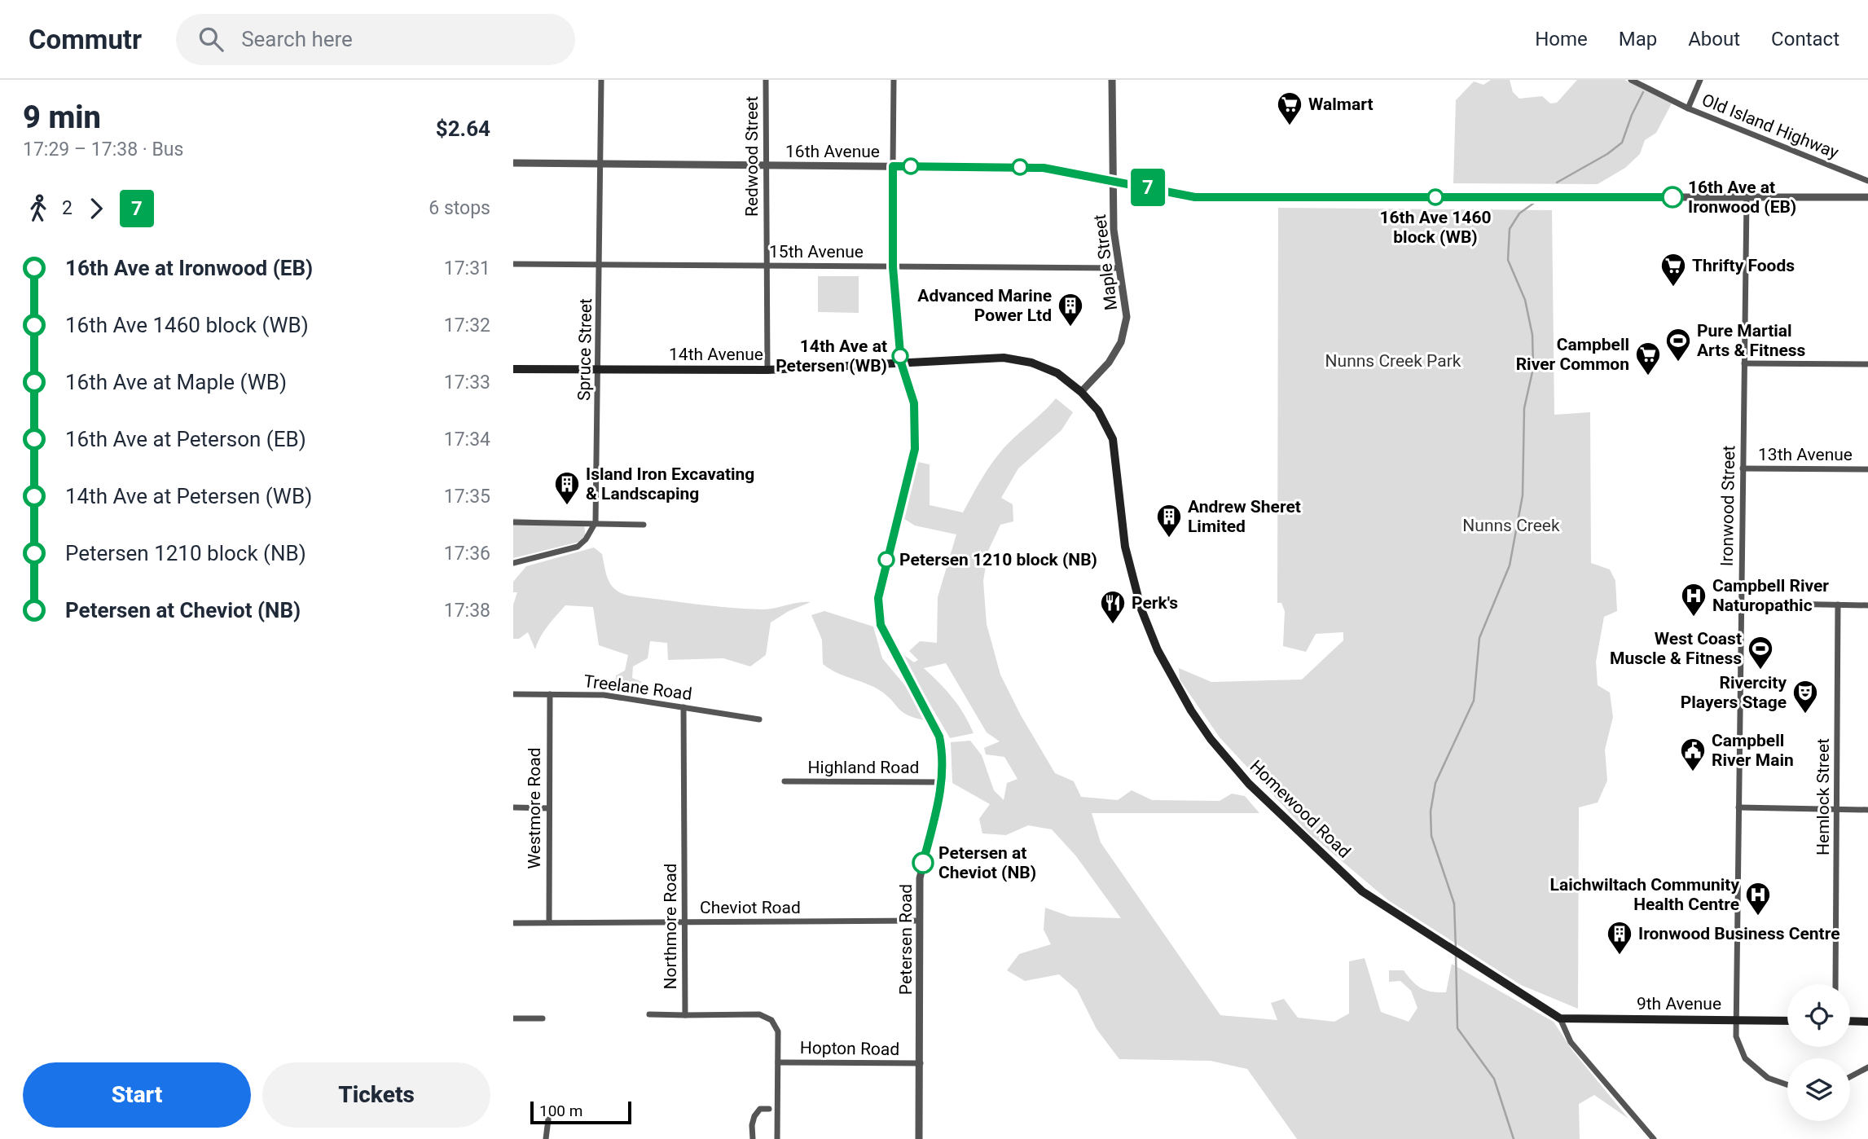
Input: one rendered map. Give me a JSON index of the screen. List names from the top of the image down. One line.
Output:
{"streets":{"main road":["14th Avenue","Homewood Road","9th Avenue"],"street":["Old Island Highway","16th Avenue","Redwood Street","15th Avenue","Maple Street","Spruce Street","13th Avenue","Ironwood Street","Treelane Road","Highland Road","Hemlock Street","Westmore Road","Cheviot Road","Northmore Road","Petersen Road","Hopton Road"]},"crossings":[["16th Avenue","Redwood Street"],["16th Avenue","Maple Street"],["16th Avenue","Spruce Street"],["16th Avenue","Ironwood Street"],["16th Avenue","Petersen Road"],["Redwood Street","15th Avenue"],["Redwood Street","14th Avenue"],["15th Avenue","Maple Street"],["15th Avenue","Spruce Street"],["15th Avenue","Petersen Road"],["Maple Street","14th Avenue"],["Maple Street","Homewood Road"],["Spruce Street","14th Avenue"],["14th Avenue","Homewood Road"],["14th Avenue","Petersen Road"],["13th Avenue","Ironwood Street"],["Ironwood Street","9th Avenue"],["Treelane Road","Westmore Road"],["Treelane Road","Northmore Road"],["Highland Road","Petersen Road"],["Westmore Road","Cheviot Road"],["Homewood Road","9th Avenue"],["Cheviot Road","Northmore Road"],["Cheviot Road","Petersen Road"],["Northmore Road","Hopton Road"],["Petersen Road","Hopton Road"]],"parks":["Nunns Creek Park","Nunns Creek"],"places":{"supermarket":["Walmart","Thrifty Foods","Campbell River Common"],"other":["16th Ave 1460 block (WB)","16th Ave at Ironwood (EB)","14th Ave at Petersen (WB)","Petersen 1210 block (NB)","Petersen at Cheviot (NB)"],"building":["Advanced Marine Power Ltd","Island Iron Excavating & Landscaping","Andrew Sheret Limited","Ironwood Business Centre"],"sports":["Pure Martial Arts & Fitness","West Coast Muscle & Fitness"],"hospital":["Campbell River Naturopathic","Laichwiltach Community Health Centre"],"restaurant":["Perk's"],"theatre":["Rivercity Players Stage"],"public building":["Campbell River Main"]},"lines":["bus line 7"],"scale_bar":"100 m","page":{"header":"Commutr","search":"Search here","nav":["Home","Map","About","Contact"],"heading":["9 min","17:29 – 17:38 · Bus","$2.64"],"on_map":"7","legs":["2","7","6 stops"],"list":[{"name":"16th Ave at Ironwood (EB)","value":"17:31"},{"name":"16th Ave 1460 block (WB)","value":"17:32"},{"name":"16th Ave at Maple (WB)","value":"17:33"},{"name":"16th Ave at Peterson (EB)","value":"17:34"},{"name":"14th Ave at Petersen (WB)","value":"17:35"},{"name":"Petersen 1210 block (NB)","value":"17:36"},{"name":"Petersen at Cheviot (NB)","value":"17:38"}],"buttons":["Start","Tickets"],"scale":"100 m"}}
